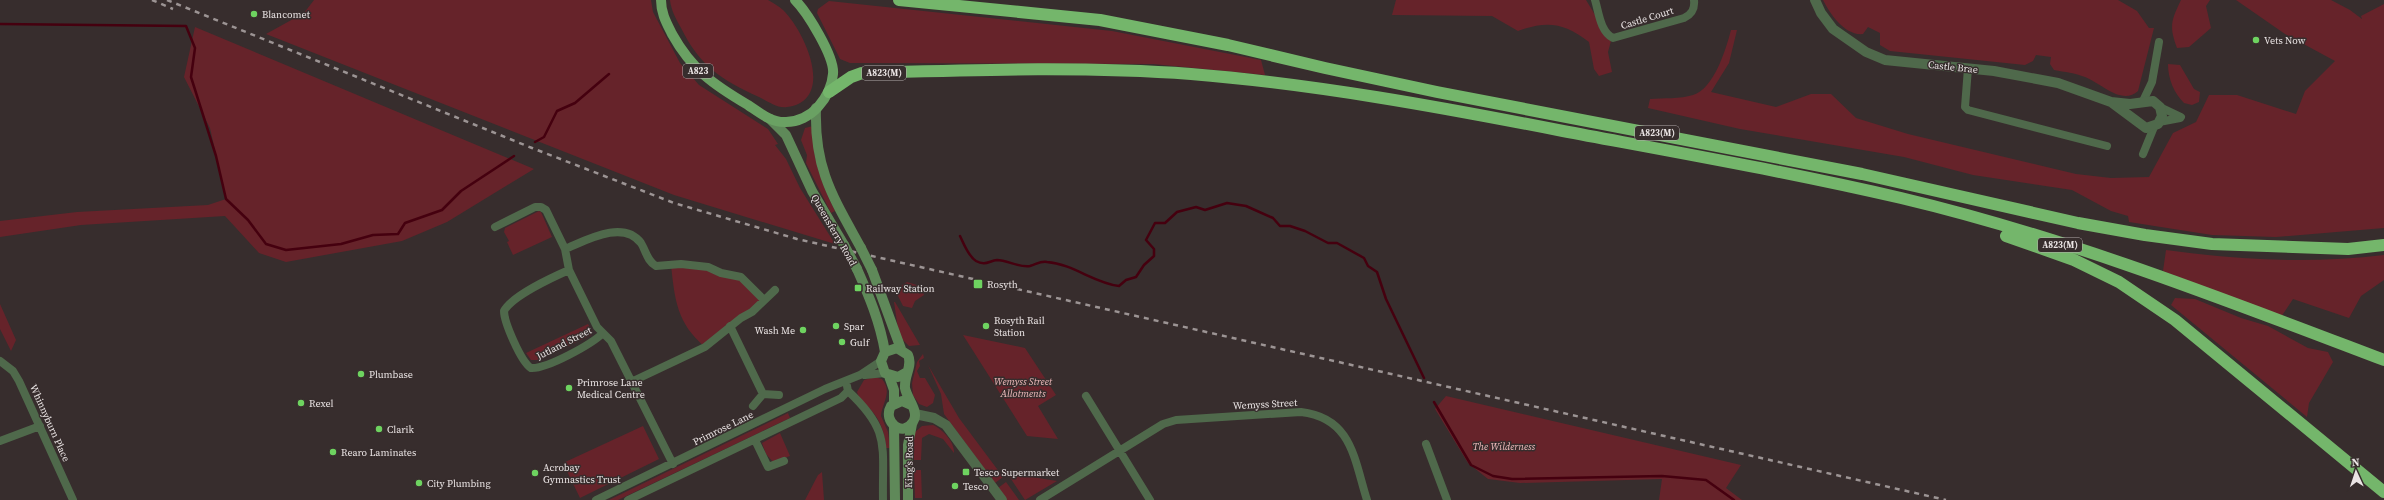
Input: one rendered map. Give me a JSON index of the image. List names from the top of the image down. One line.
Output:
{"streets":{"highway":["A823(M)"],"main road":["A823","Queensferry Road","King's Road"],"street":["Castle Court","Castle Brae","Jutland Street","Wemyss Street","Whinnyburn Place","Primrose Lane"]},"crossings":[["A823","A823(M)"],["A823","Queensferry Road"],["Queensferry Road","Primrose Lane"],["Jutland Street","Primrose Lane"]],"parks":["Wemyss Street Allotments","The Wilderness"],"places":{"other":["Blancomet","Vets Now","Spar","Rosyth Rail Station","Wash Me","Gulf","Plumbase","Primrose Lane Medical Centre","Rexel","Clarik","Rearo Laminates","Acrobay Gymnastics Trust","City Plumbing","Tesco"],"transit":["Rosyth","Railway Station","Tesco Supermarket"]},"north":"top"}
